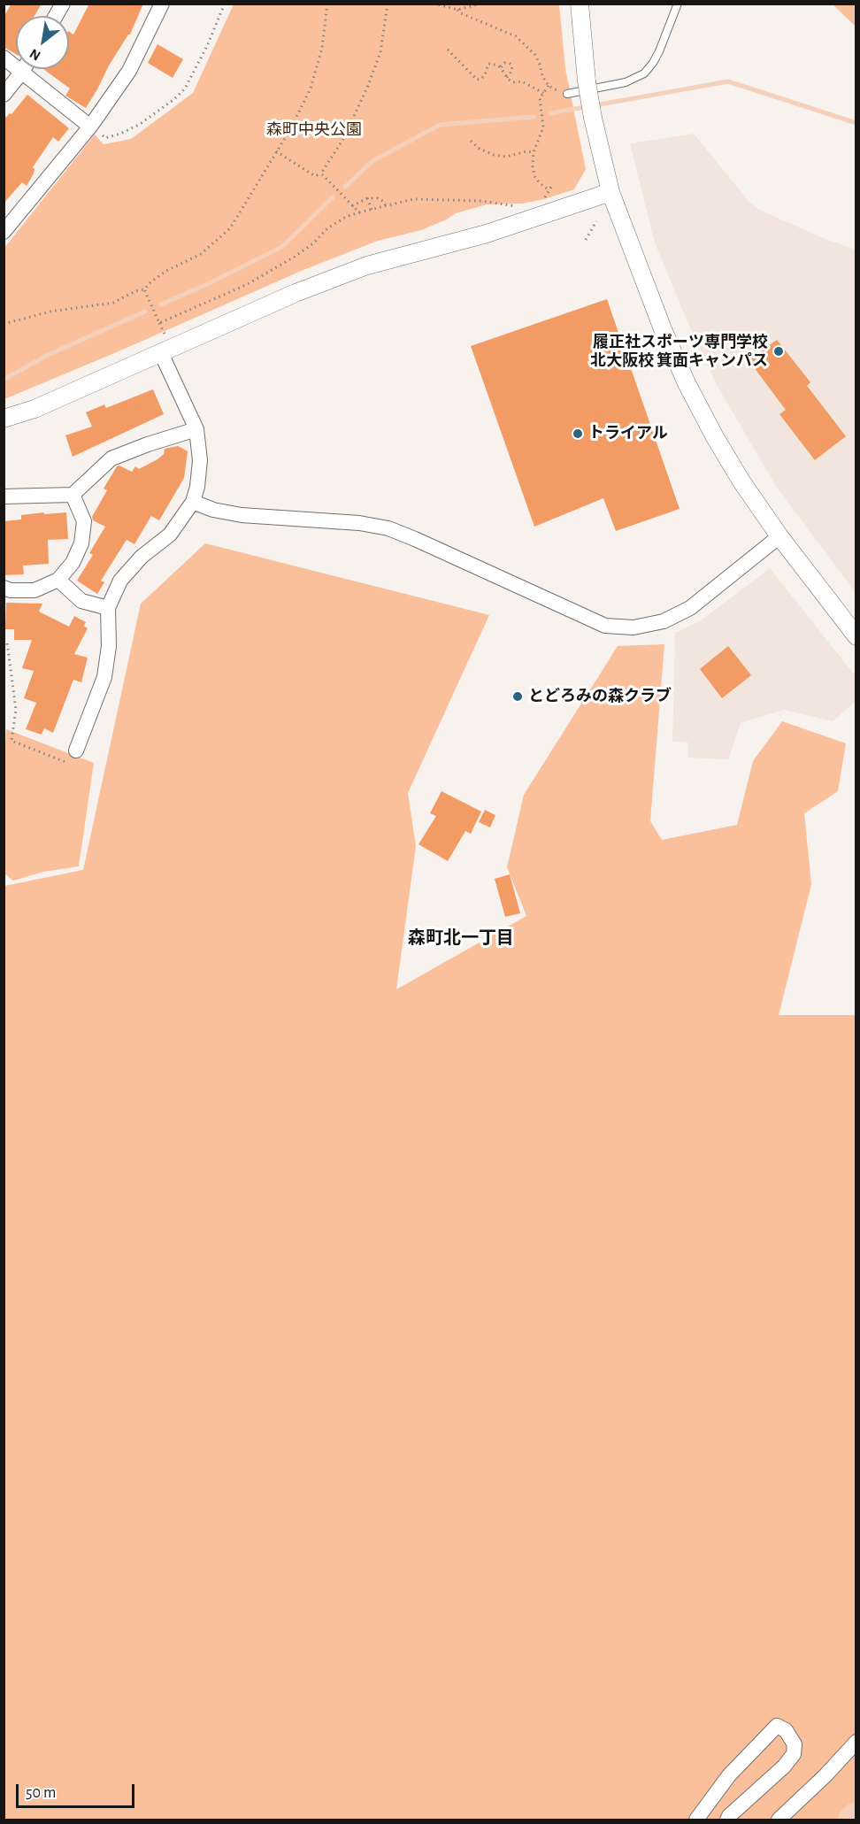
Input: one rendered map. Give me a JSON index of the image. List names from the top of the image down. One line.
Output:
{"districts":["森町北一丁目"],"parks":["森町中央公園"],"places":["履正社スポーツ専門学校 北大阪校 箕面キャンパス","トライアル","とどろみの森クラブ"],"scale_bar":"50 m","north":"bottom left"}
